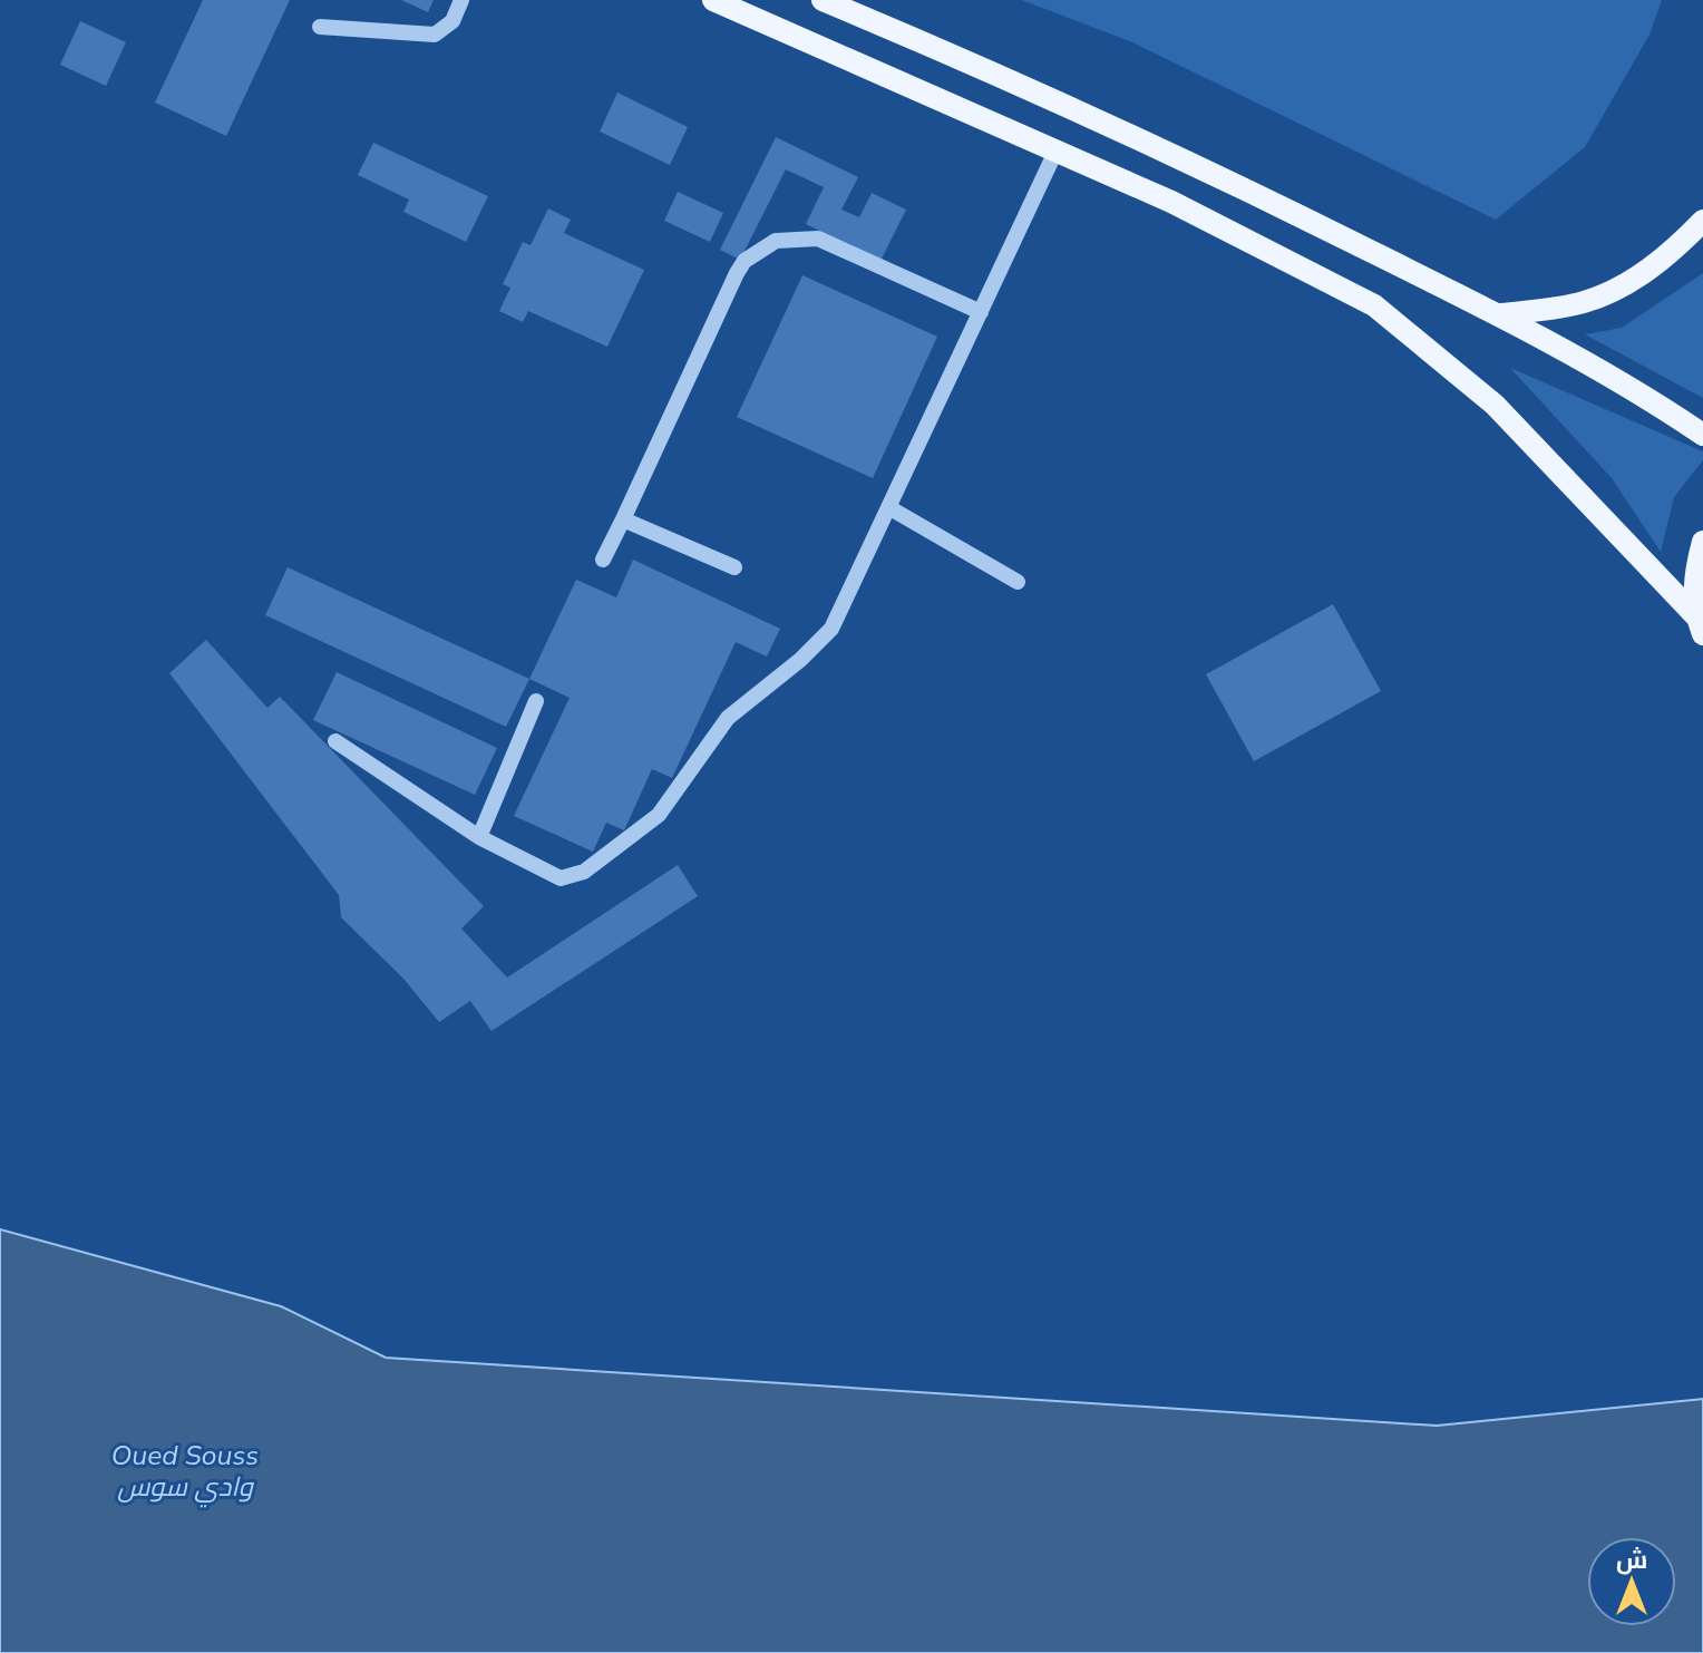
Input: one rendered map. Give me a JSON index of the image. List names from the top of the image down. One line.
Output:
{"water":["Oued Souss وادي سوس"],"north":"top"}
